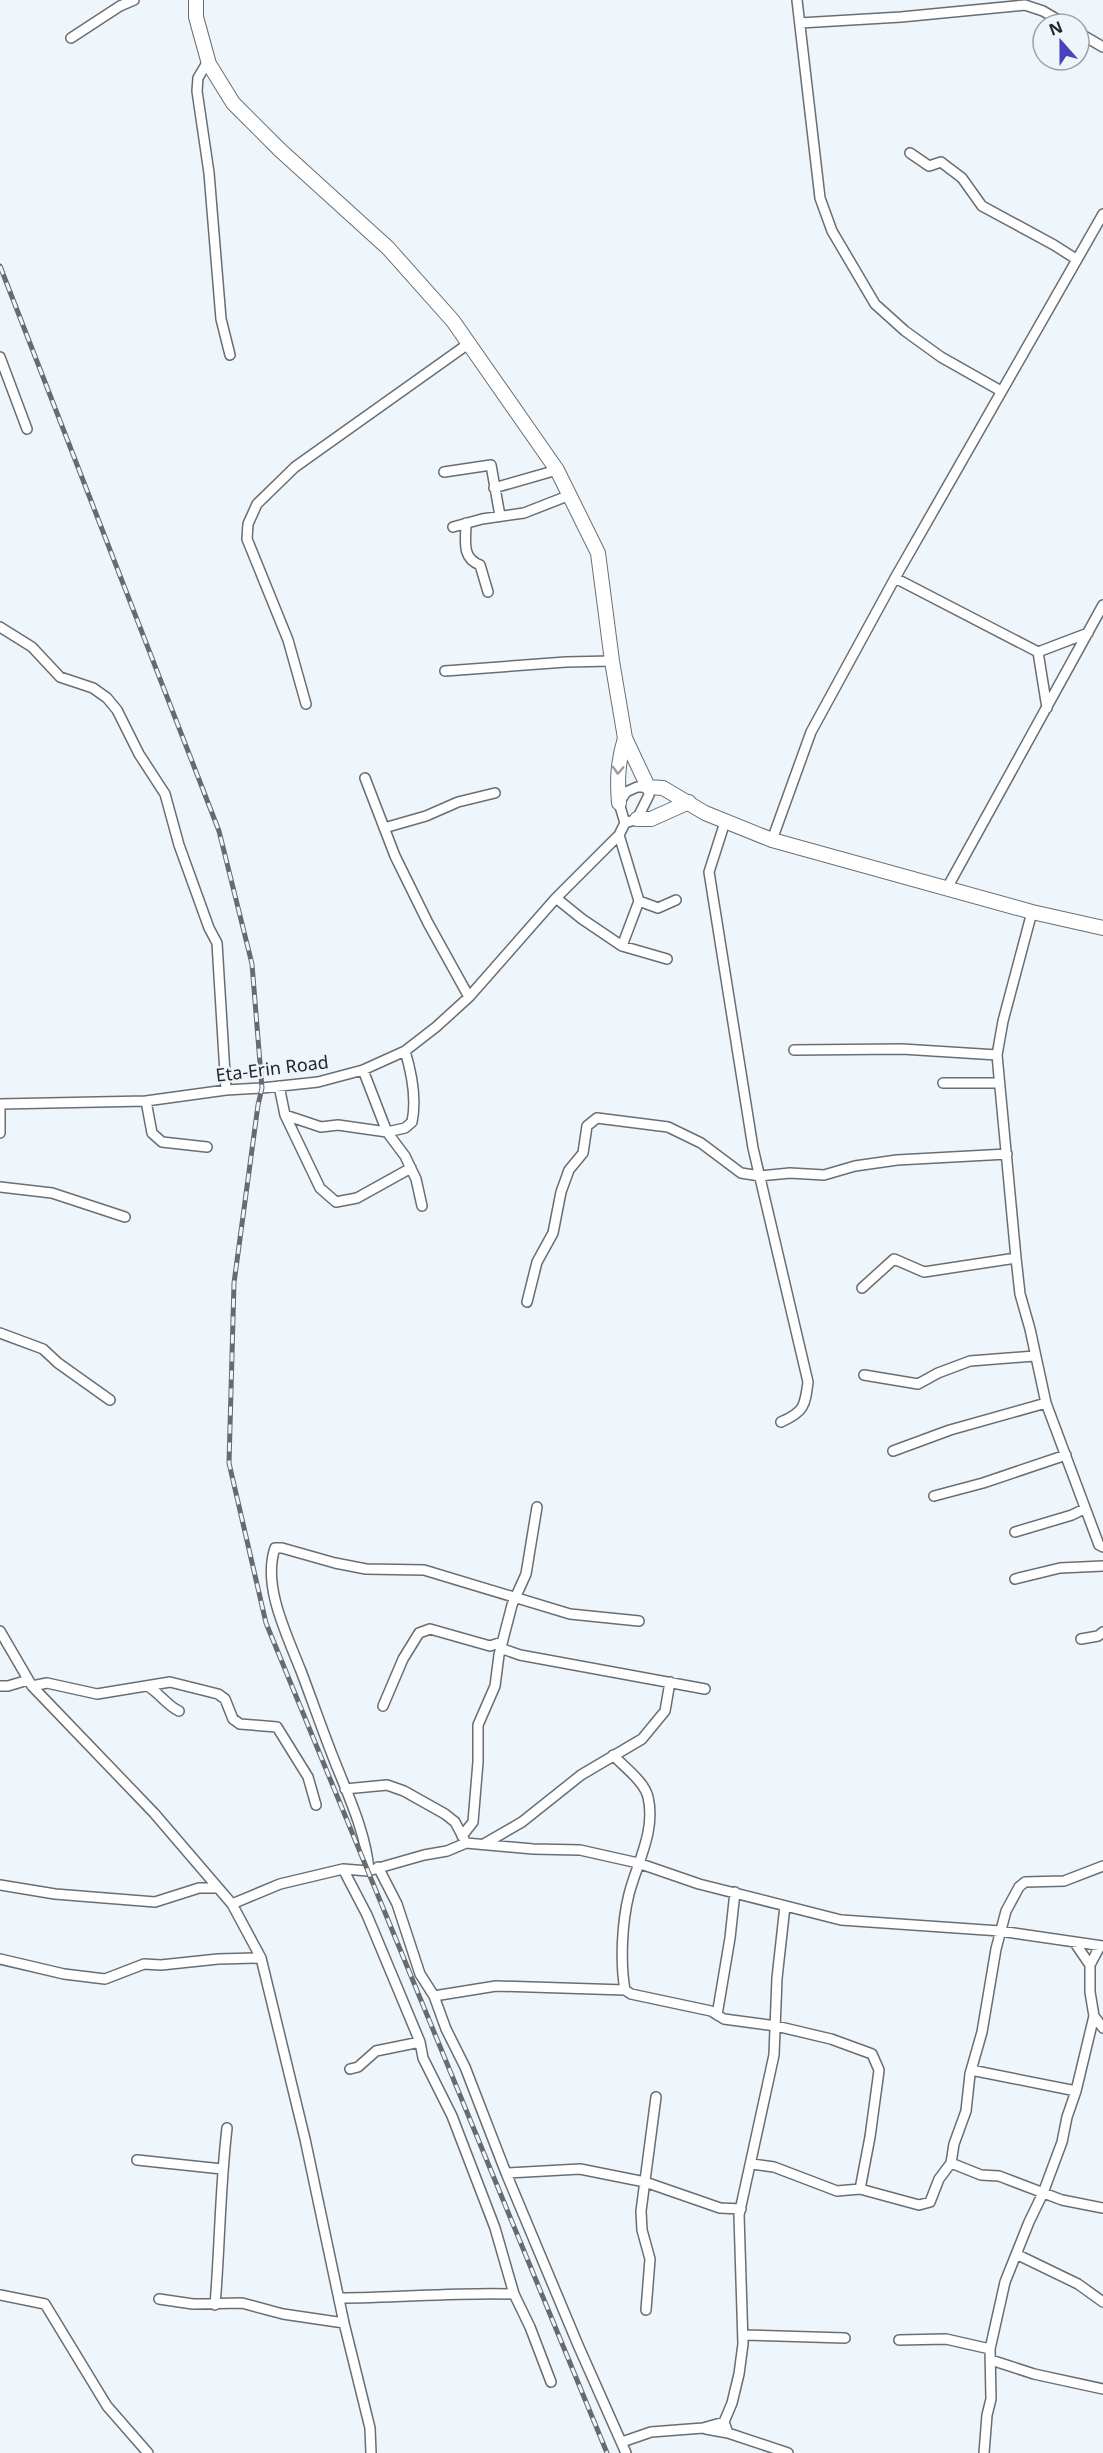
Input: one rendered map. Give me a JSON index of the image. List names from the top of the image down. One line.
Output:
{"streets":{"street":["Eta-Erin Road"]},"north":"top"}
